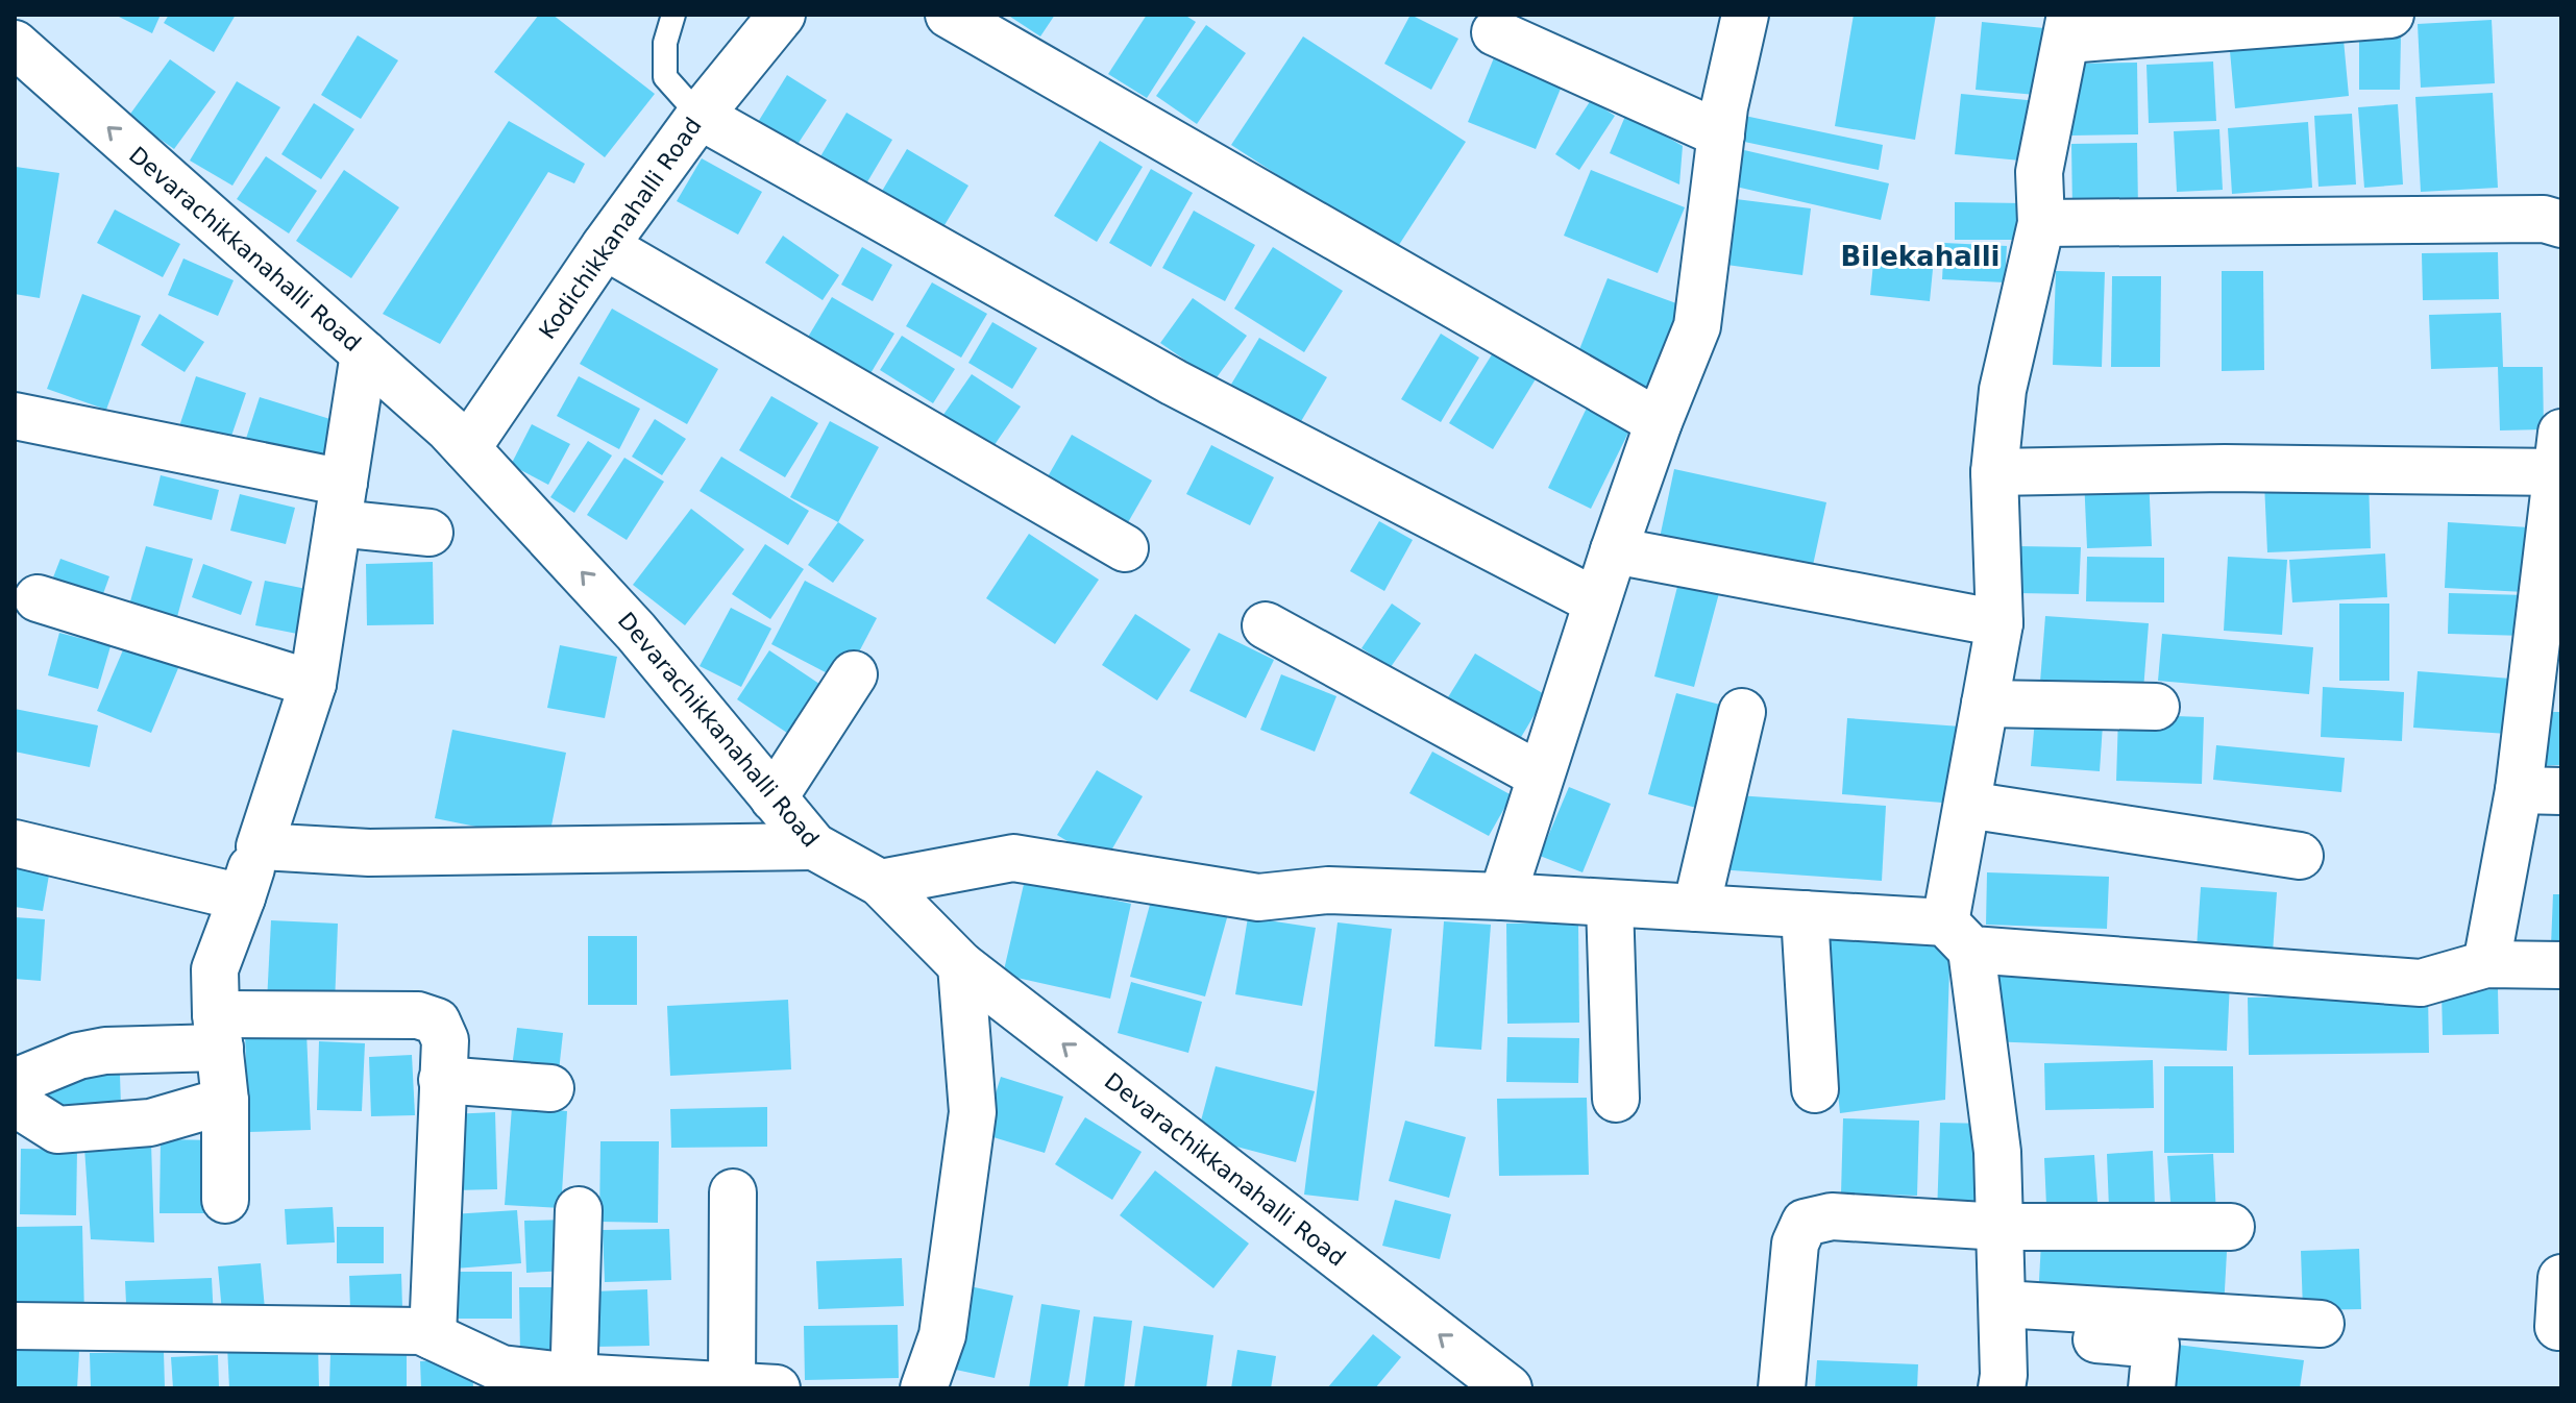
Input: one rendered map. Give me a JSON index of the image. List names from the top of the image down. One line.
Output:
{"streets":{"street":["Kodichikkanahalli Road","Devarachikkanahalli Road"]},"crossings":[["Kodichikkanahalli Road","Devarachikkanahalli Road"]],"districts":["Bilekahalli"]}
